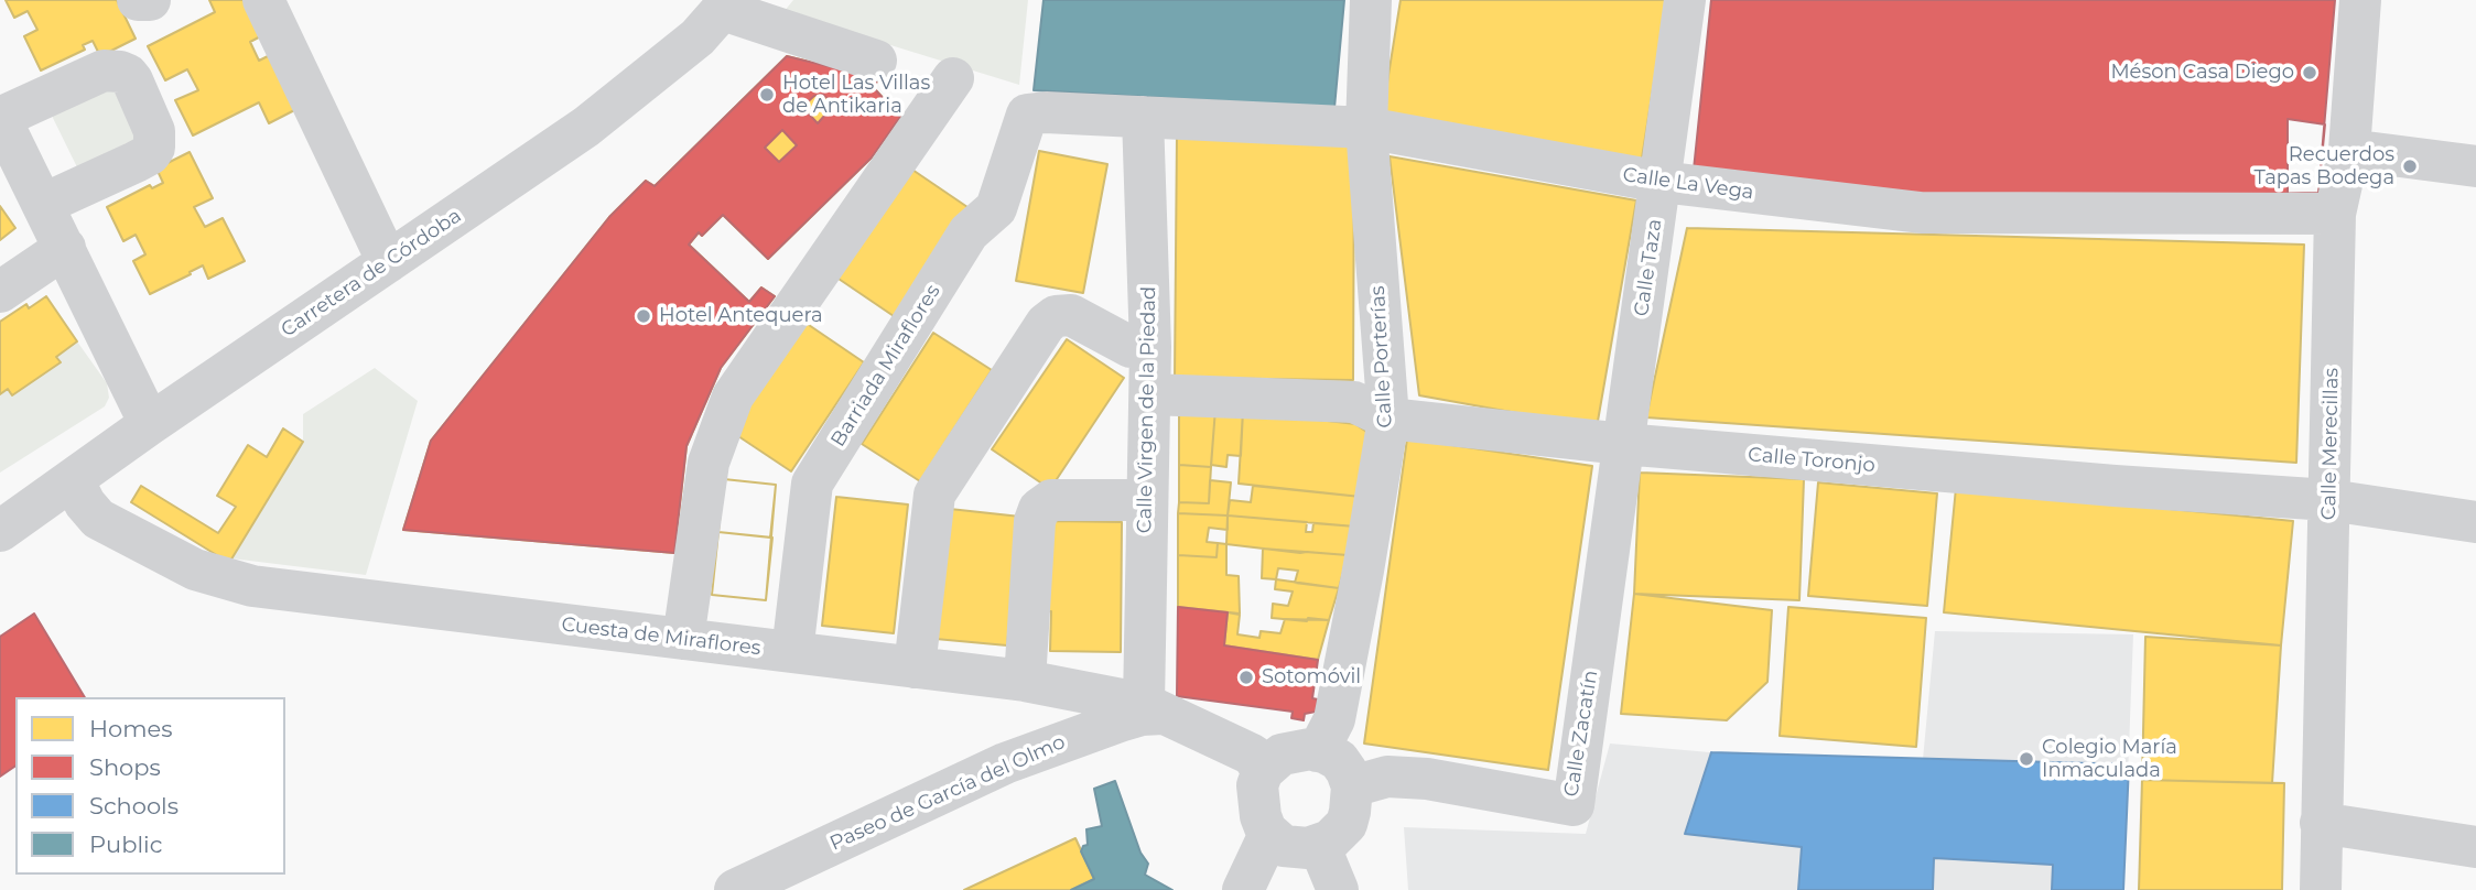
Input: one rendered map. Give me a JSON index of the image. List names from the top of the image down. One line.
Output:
{"streets":{"street":["Calle La Vega","Calle Taza","Carretera de Córdoba","Calle Porterías","Barriada Miraflores","Calle Virgen de la Piedad","Calle Merecillas","Calle Toronjo","Cuesta de Miraflores","Calle Zacatín","Paseo de García del Olmo"]},"crossings":[["Calle La Vega","Calle Taza"],["Calle La Vega","Calle Porterías"],["Calle La Vega","Barriada Miraflores"],["Calle La Vega","Calle Virgen de la Piedad"],["Calle La Vega","Calle Merecillas"],["Calle Taza","Calle Toronjo"],["Calle Taza","Calle Zacatín"],["Carretera de Córdoba","Cuesta de Miraflores"],["Calle Porterías","Calle Toronjo"],["Calle Porterías","Cuesta de Miraflores"],["Calle Porterías","Calle Zacatín"],["Barriada Miraflores","Cuesta de Miraflores"],["Calle Virgen de la Piedad","Calle Toronjo"],["Calle Virgen de la Piedad","Cuesta de Miraflores"],["Calle Virgen de la Piedad","Paseo de García del Olmo"],["Calle Merecillas","Calle Toronjo"],["Calle Toronjo","Calle Zacatín"],["Cuesta de Miraflores","Calle Zacatín"],["Cuesta de Miraflores","Paseo de García del Olmo"]],"places":["Méson Casa Diego","Hotel Las Villas de Antikaria","Recuerdos Tapas Bodega","Hotel Antequera","Sotomóvil","Colegio María Inmaculada"],"legend":["Homes","Shops","Schools","Public"]}
